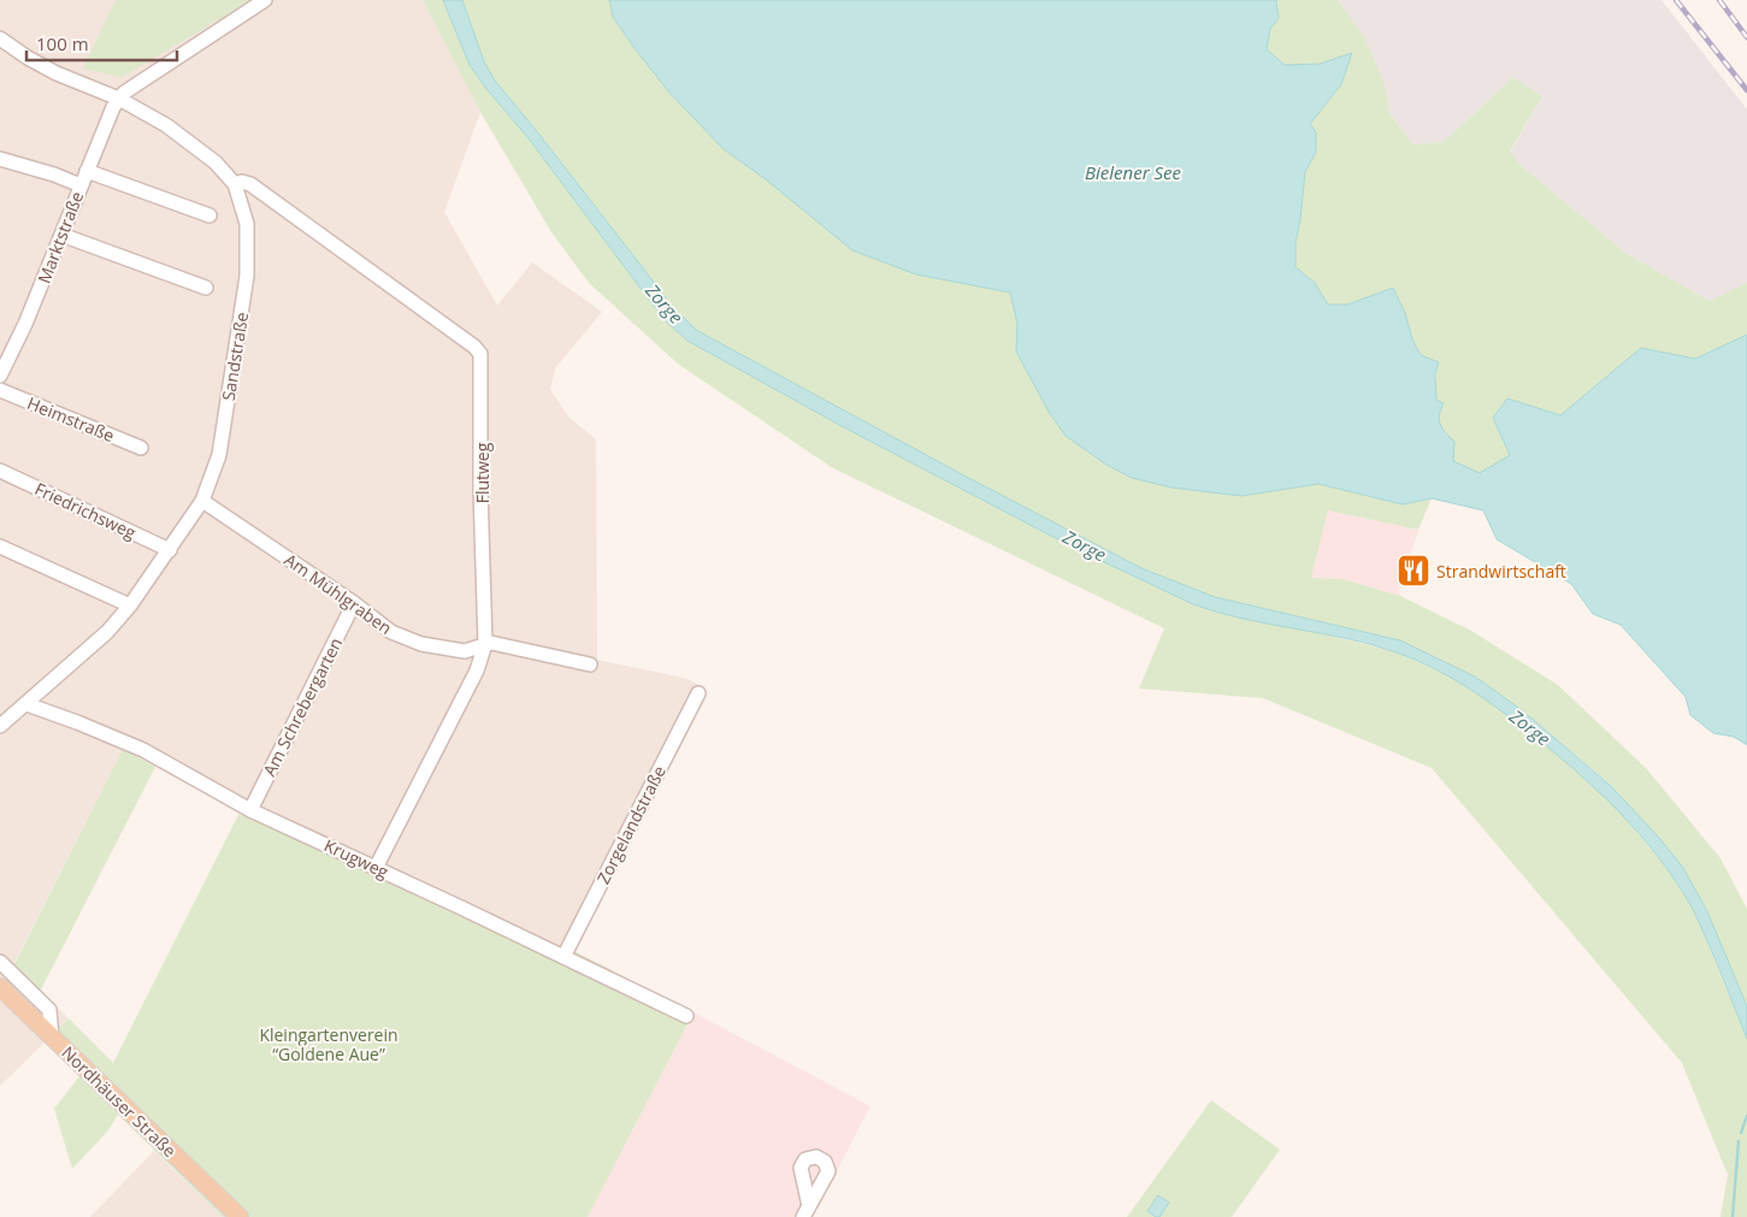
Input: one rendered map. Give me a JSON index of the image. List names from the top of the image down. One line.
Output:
{"streets":{"main road":["Nordhäuser Straße"],"street":["Marktstraße","Sandstraße","Heimstraße","Flutweg","Friedrichsweg","Am Mühlgraben","Am Schrebergarten","Zorgelandstraße","Krugweg"]},"crossings":[["Marktstraße","Sandstraße"],["Sandstraße","Flutweg"],["Sandstraße","Friedrichsweg"],["Sandstraße","Am Mühlgraben"],["Sandstraße","Krugweg"],["Flutweg","Am Mühlgraben"],["Flutweg","Krugweg"],["Am Mühlgraben","Am Schrebergarten"],["Am Schrebergarten","Krugweg"],["Zorgelandstraße","Krugweg"]],"water":["Bielener See","Zorge"],"parks":["Kleingartenverein “Goldene Aue”"],"places":{"restaurant":["Strandwirtschaft"]},"scale_bar":"100 m"}
